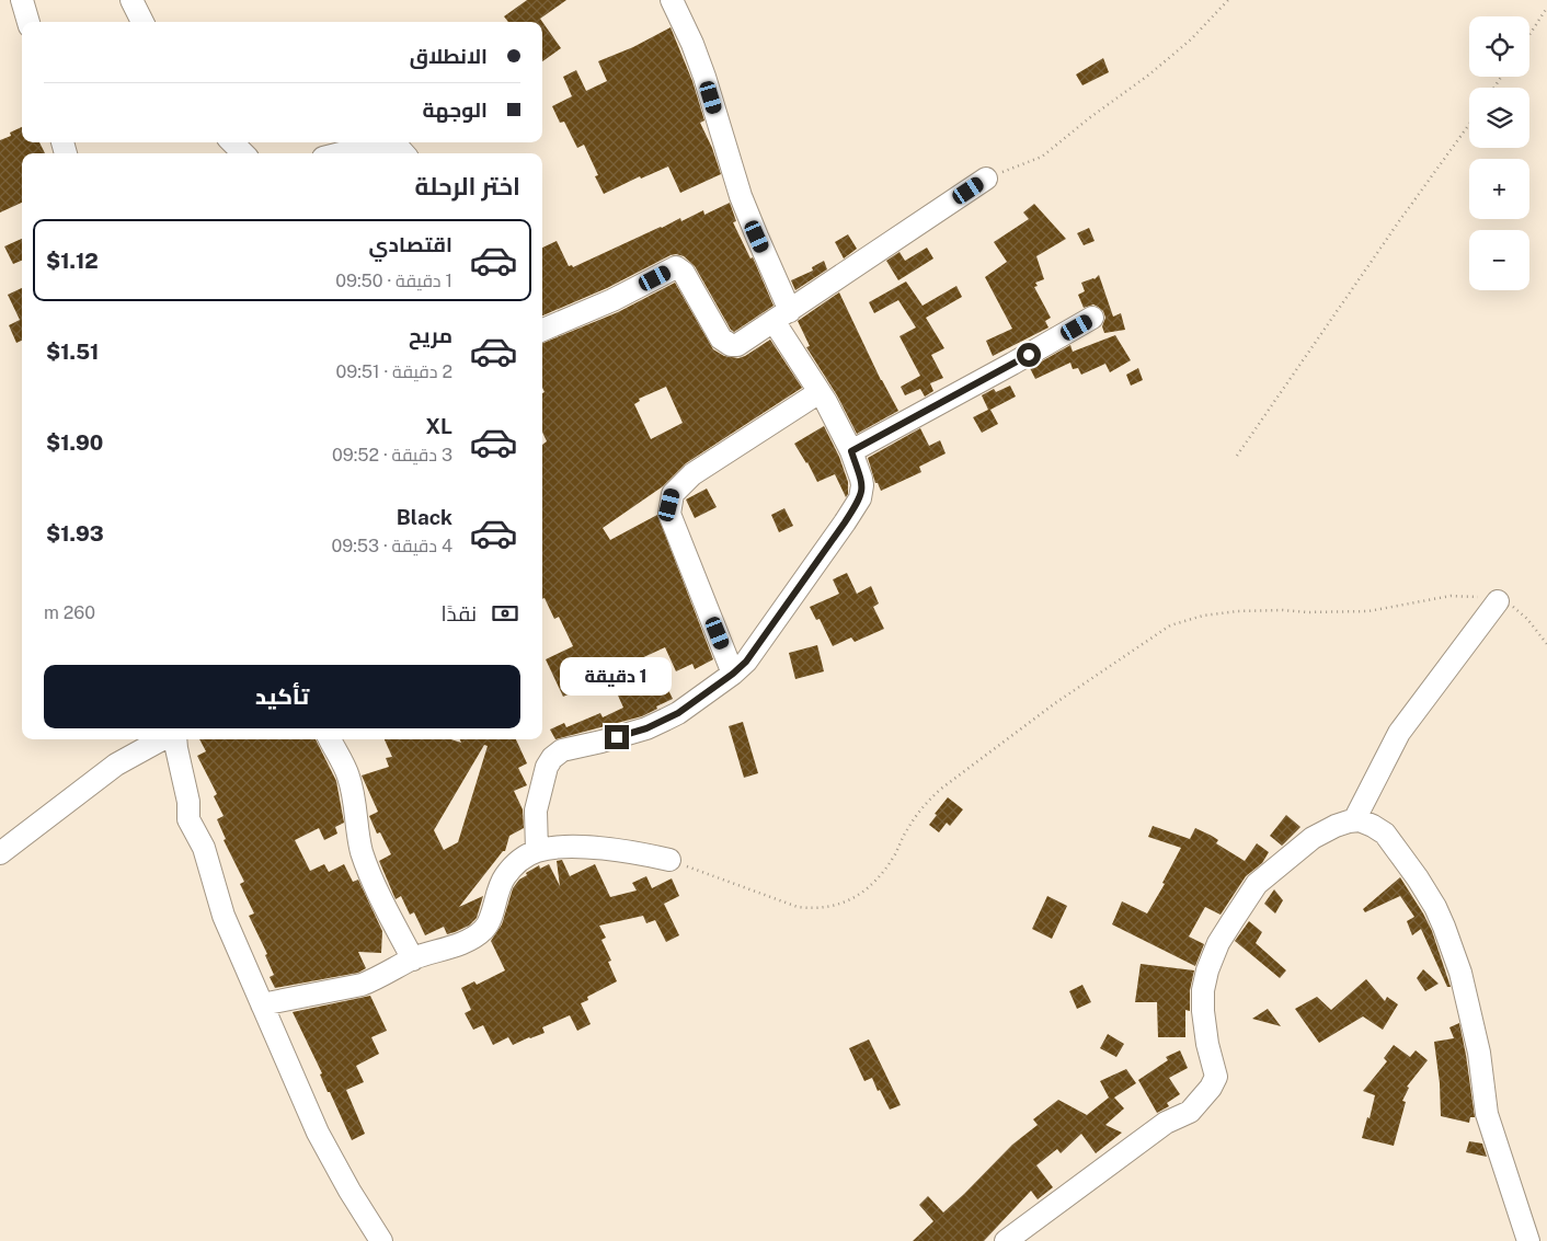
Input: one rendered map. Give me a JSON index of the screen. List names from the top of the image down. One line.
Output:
{"page":{"map_buttons":["+","−"],"banner":["الانطلاق","الوجهة"],"heading":"اختر الرحلة","list":[{"name":"اقتصادي","note":"1 دقيقة · 09:50","value":"$1.12"},{"name":"مريح","note":"2 دقيقة · 09:51","value":"$1.51"},{"name":"XL","note":"3 دقيقة · 09:52","value":"$1.90"},{"name":"Black","note":"4 دقيقة · 09:53","value":"$1.93"}],"pay":["نقدًا","260 m"],"buttons":"تأكيد","bubble":"1 دقيقة"}}
